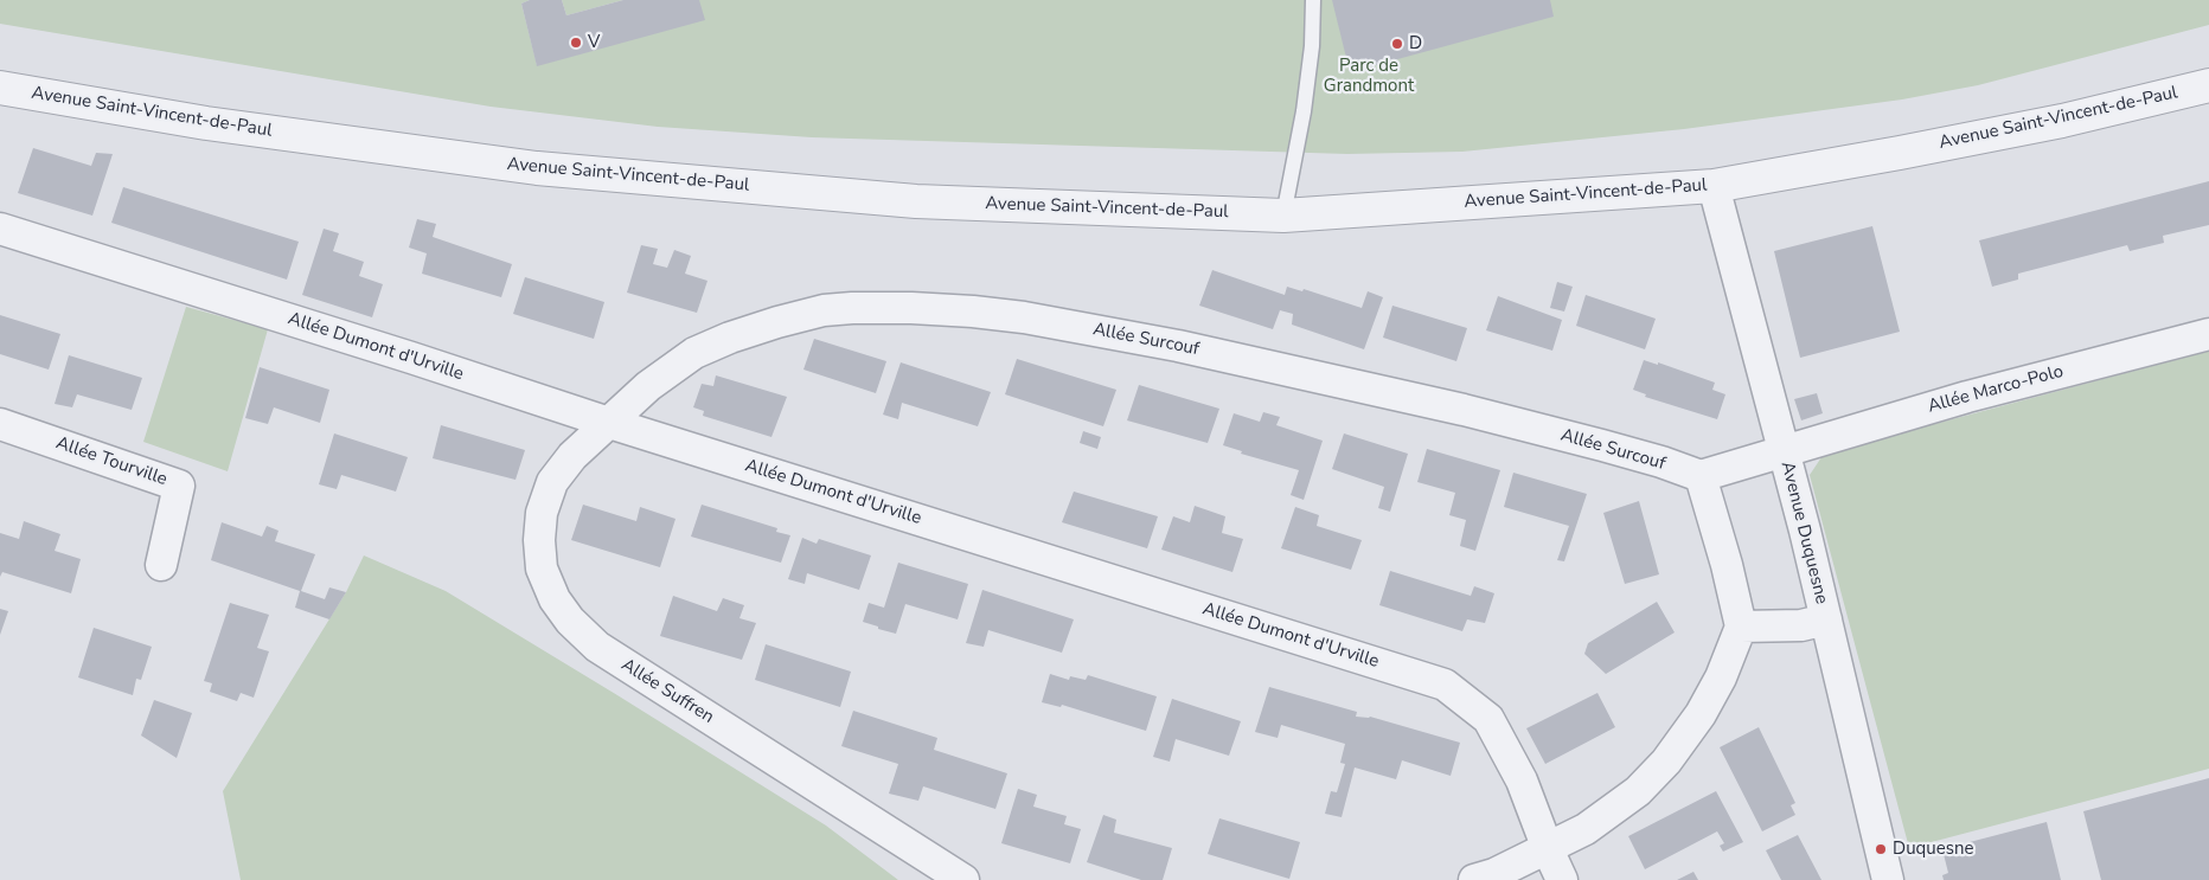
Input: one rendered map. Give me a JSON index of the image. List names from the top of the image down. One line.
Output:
{"streets":{"street":["Avenue Saint-Vincent-de-Paul","Allée Surcouf","Allée Dumont d'Urville","Allée Marco-Polo","Allée Tourville","Avenue Duquesne","Allée Suffren"]},"crossings":[["Avenue Saint-Vincent-de-Paul","Avenue Duquesne"],["Allée Surcouf","Allée Dumont d'Urville"],["Allée Surcouf","Allée Suffren"],["Allée Dumont d'Urville","Allée Suffren"],["Allée Marco-Polo","Avenue Duquesne"]],"parks":["Parc de Grandmont"],"places":["V","D","Duquesne"]}
